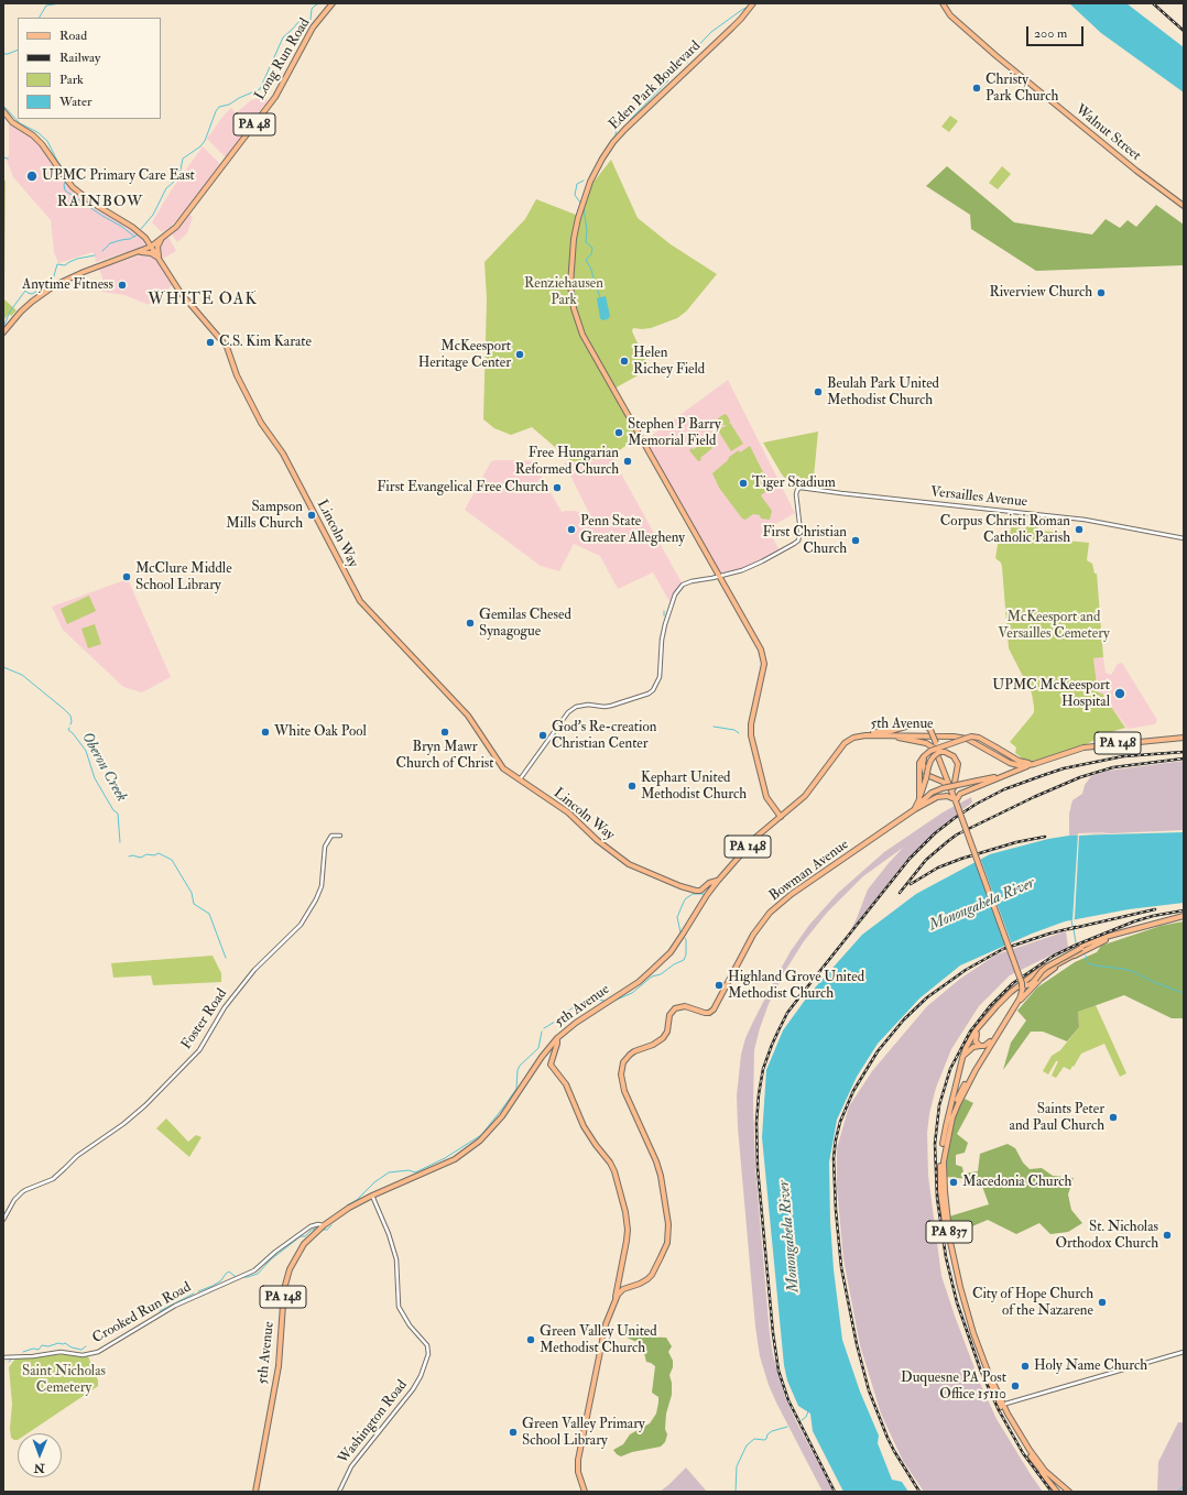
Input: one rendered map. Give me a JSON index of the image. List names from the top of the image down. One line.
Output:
{"streets":{"main road":["Long Run Road","Eden Park Boulevard","PA 48","Walnut Street","Lincoln Way","5th Avenue","PA 148","Bowman Avenue","PA 837"],"street":["Versailles Avenue","Foster Road","Crooked Run Road","Washington Road"]},"crossings":[["Long Run Road","PA 48"],["Long Run Road","Lincoln Way"],["Eden Park Boulevard","Versailles Avenue"],["Eden Park Boulevard","5th Avenue"],["PA 48","Lincoln Way"],["Lincoln Way","5th Avenue"],["5th Avenue","Crooked Run Road"],["5th Avenue","Washington Road"]],"districts":["RAINBOW","WHITE OAK"],"water":["Oberon Creek","Monongahela River"],"parks":["Renziehausen Park","McKeesport and Versailles Cemetery","Saint Nicholas Cemetery"],"places":["Christy Park Church","UPMC Primary Care East","Anytime Fitness","Riverview Church","C.S. Kim Karate","McKeesport Heritage Center","Helen Richey Field","Beulah Park United Methodist Church","Stephen P Barry Memorial Field","Free Hungarian Reformed Church","Tiger Stadium","First Evangelical Free Church","Sampson Mills Church","Penn State Greater Allegheny","Corpus Christi Roman Catholic Parish","First Christian Church","McClure Middle School Library","Gemilas Chesed Synagogue","UPMC McKeesport Hospital","White Oak Pool","Bryn Mawr Church of Christ","God's Re-creation Christian Center","Kephart United Methodist Church","Highland Grove United Methodist Church","Saints Peter and Paul Church","Macedonia Church","St. Nicholas Orthodox Church","City of Hope Church of the Nazarene","Green Valley United Methodist Church","Holy Name Church","Duquesne PA Post Office 15110","Green Valley Primary School Library"],"legend":["Road","Railway","Park","Water"],"scale_bar":"200 m","north":"bottom"}
